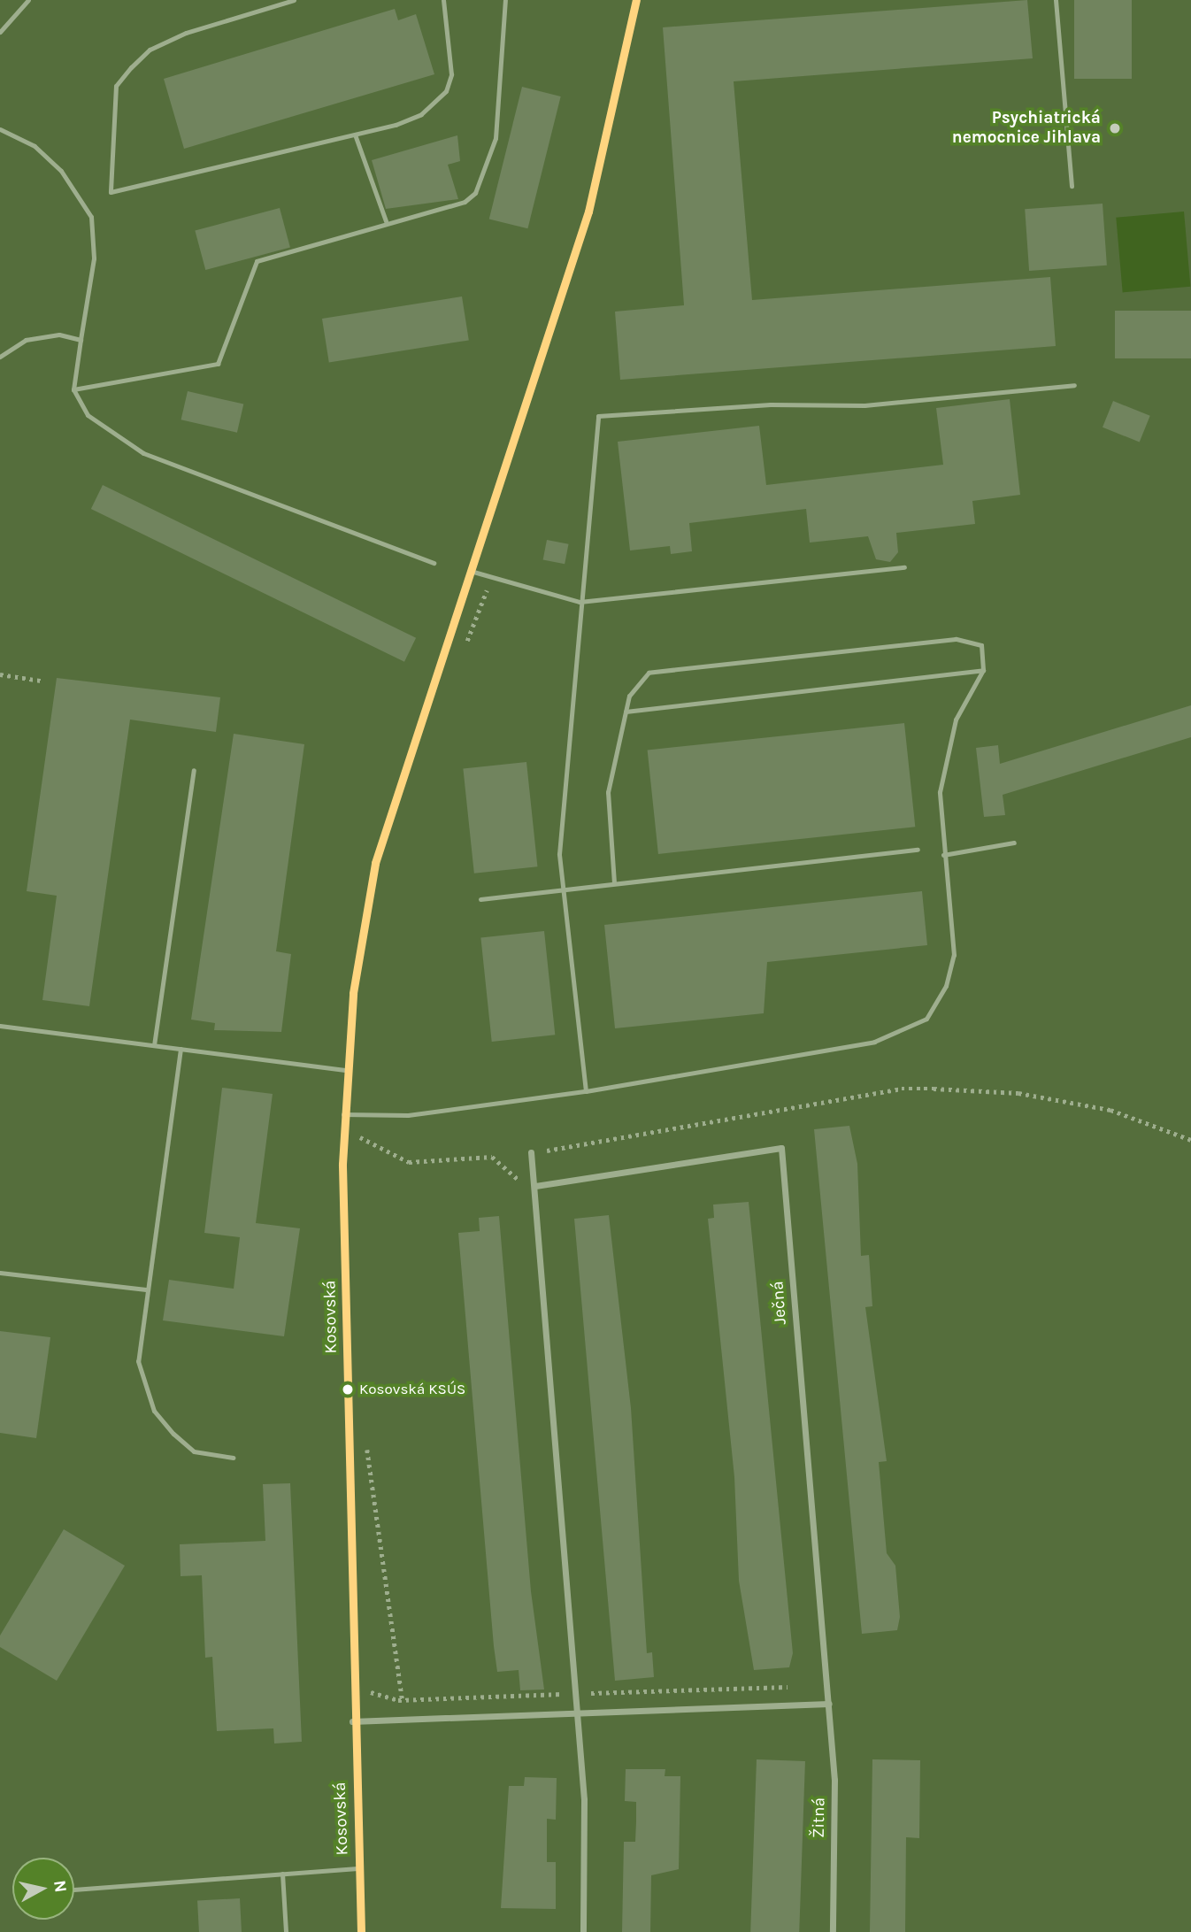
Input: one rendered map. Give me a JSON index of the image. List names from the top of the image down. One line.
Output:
{"streets":{"street":["Ječná","Kosovská","Žitná"]},"crossings":[["Ječná","Žitná"]],"places":["Psychiatrická nemocnice Jihlava","Kosovská KSÚS"],"north":"right"}
